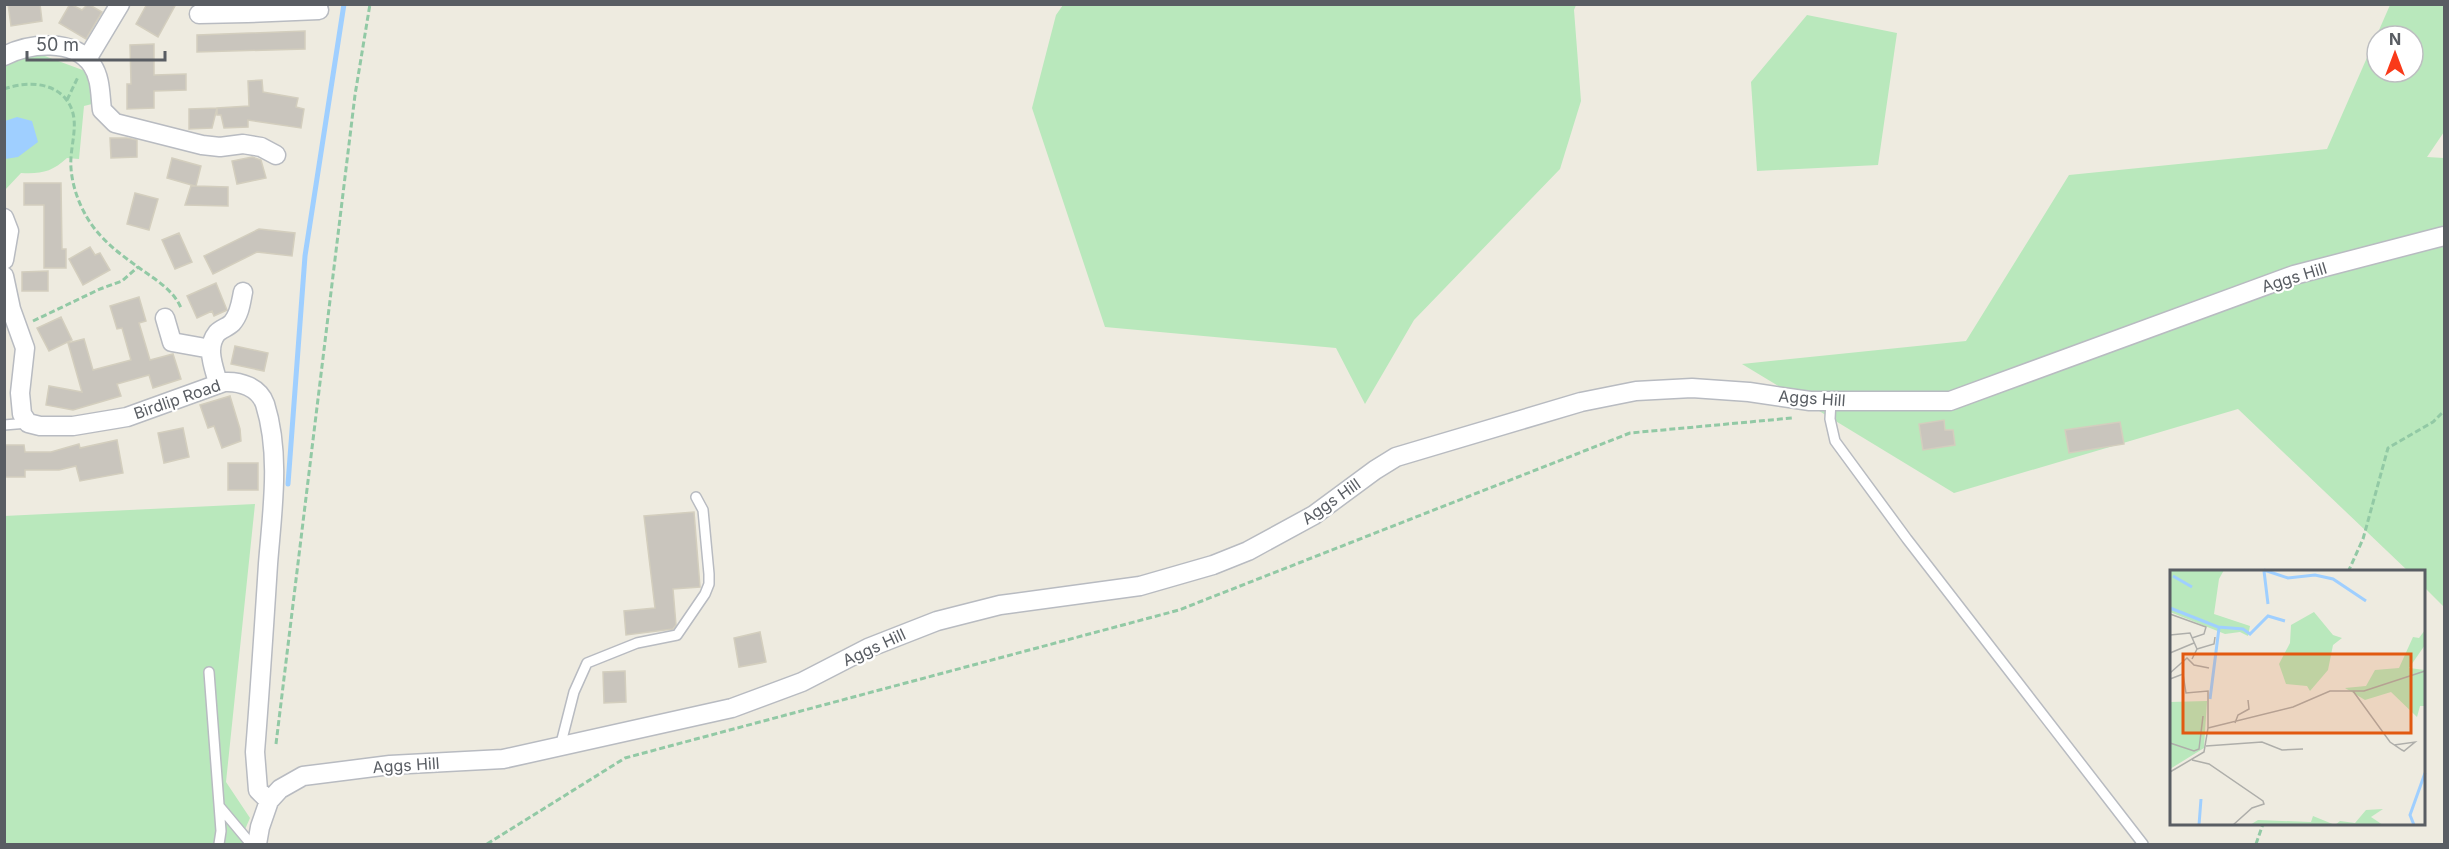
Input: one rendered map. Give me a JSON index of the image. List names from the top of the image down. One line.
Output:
{"streets":{"street":["Aggs Hill","Birdlip Road"]},"crossings":[["Aggs Hill","Birdlip Road"]],"scale_bar":"50 m","north":"top"}
